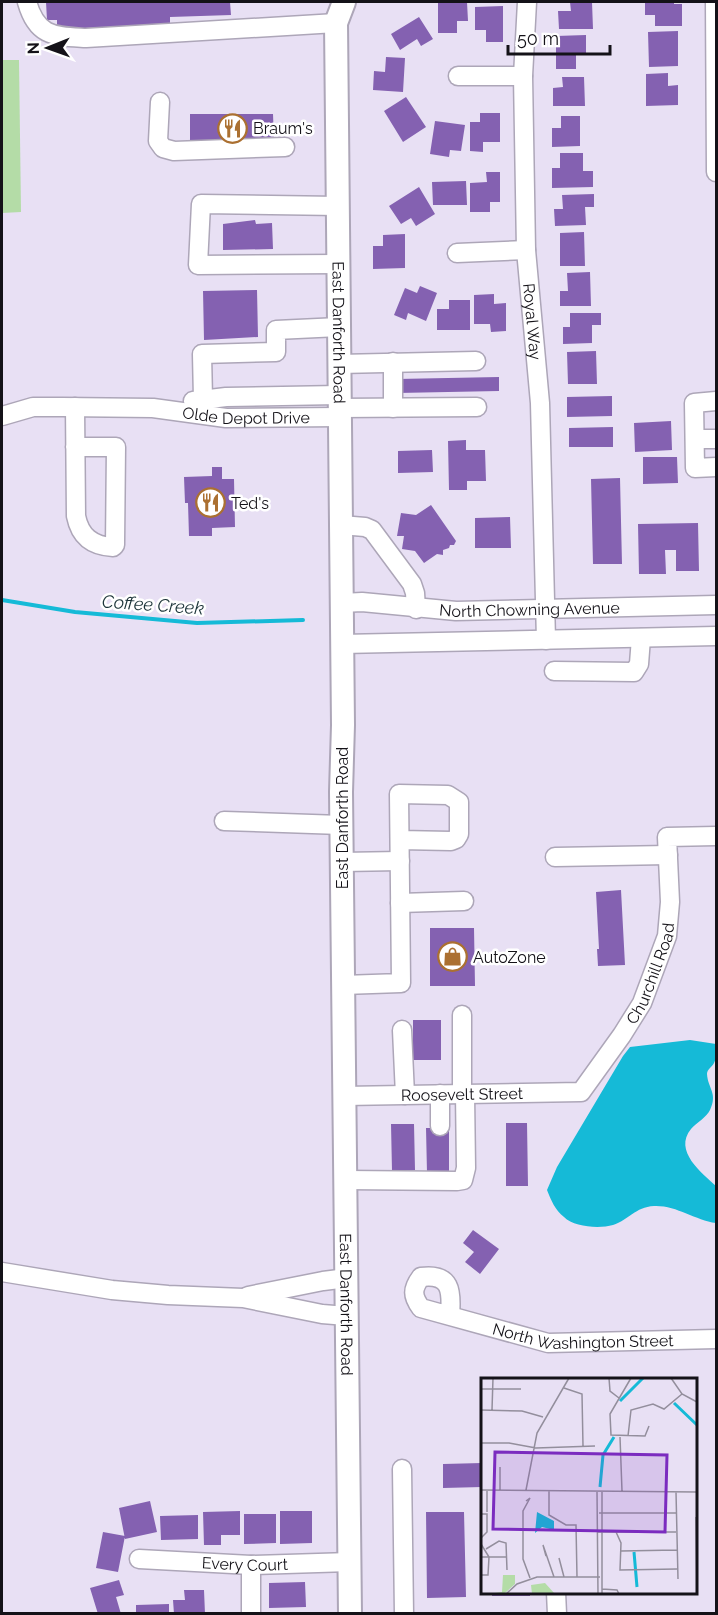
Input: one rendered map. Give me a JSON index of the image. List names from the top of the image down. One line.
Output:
{"streets":{"main road":["East Danforth Road"],"street":["Royal Way","Olde Depot Drive","North Chowning Avenue","Churchill Road","Roosevelt Street","North Washington Street","Every Court"]},"crossings":[["Royal Way","North Chowning Avenue"],["East Danforth Road","Olde Depot Drive"],["East Danforth Road","North Chowning Avenue"],["East Danforth Road","Roosevelt Street"],["East Danforth Road","Every Court"],["Churchill Road","Roosevelt Street"]],"water":["Coffee Creek"],"places":{"restaurant":["Braum's","Ted's"],"shop":["AutoZone"]},"scale_bar":"50 m","north":"left"}
